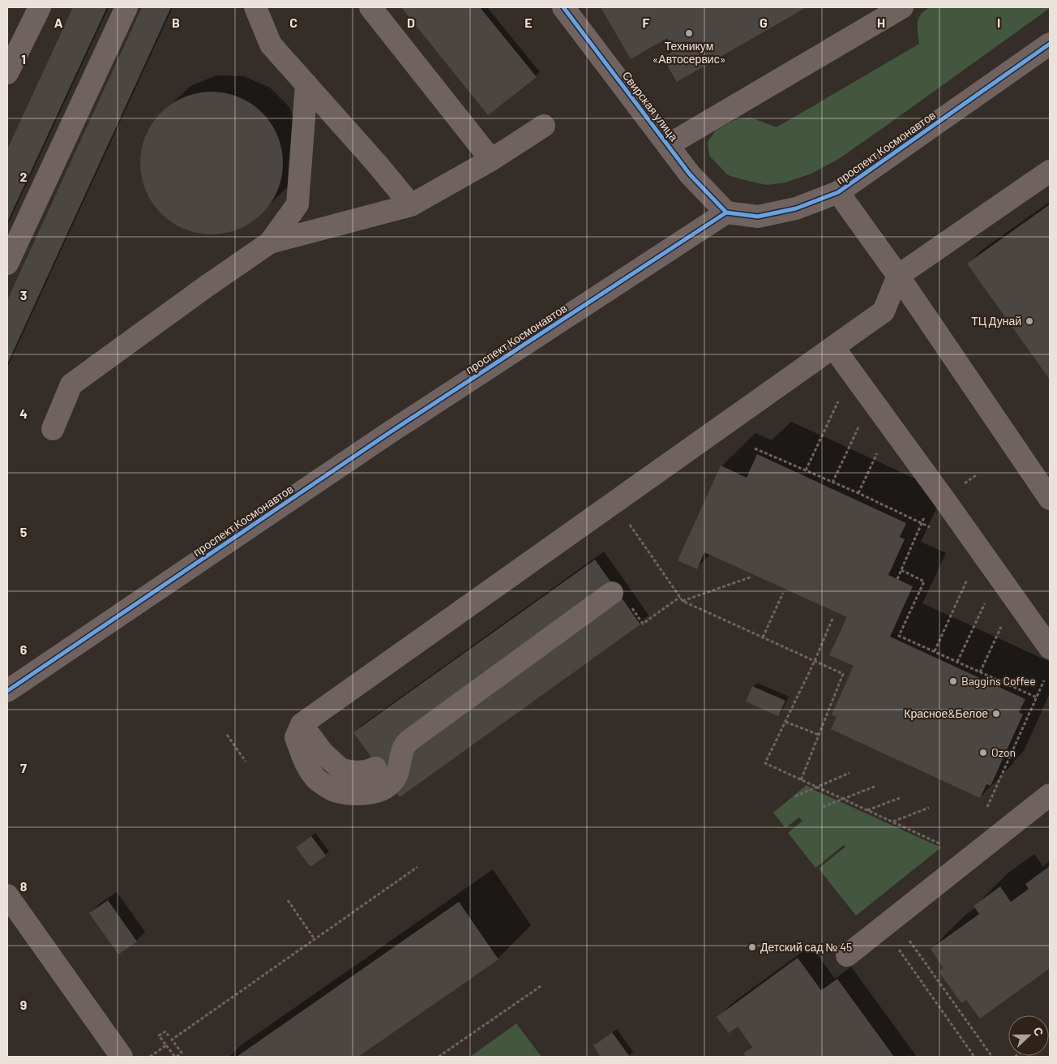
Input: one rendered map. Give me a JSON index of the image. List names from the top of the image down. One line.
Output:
{"streets":{"street":["Свирская улица","проспект Космонавтов"]},"crossings":[["Свирская улица","проспект Космонавтов"]],"places":["Техникум «Автосервис»","ТЦ Дунай","Baggins Coffee","Красное&Белое","Ozon","Детский сад № 45"],"north":"right","grid":{"columns":["A","B","C","D","E","F","G","H","I"],"rows":["1","2","3","4","5","6","7","8","9"]}}
